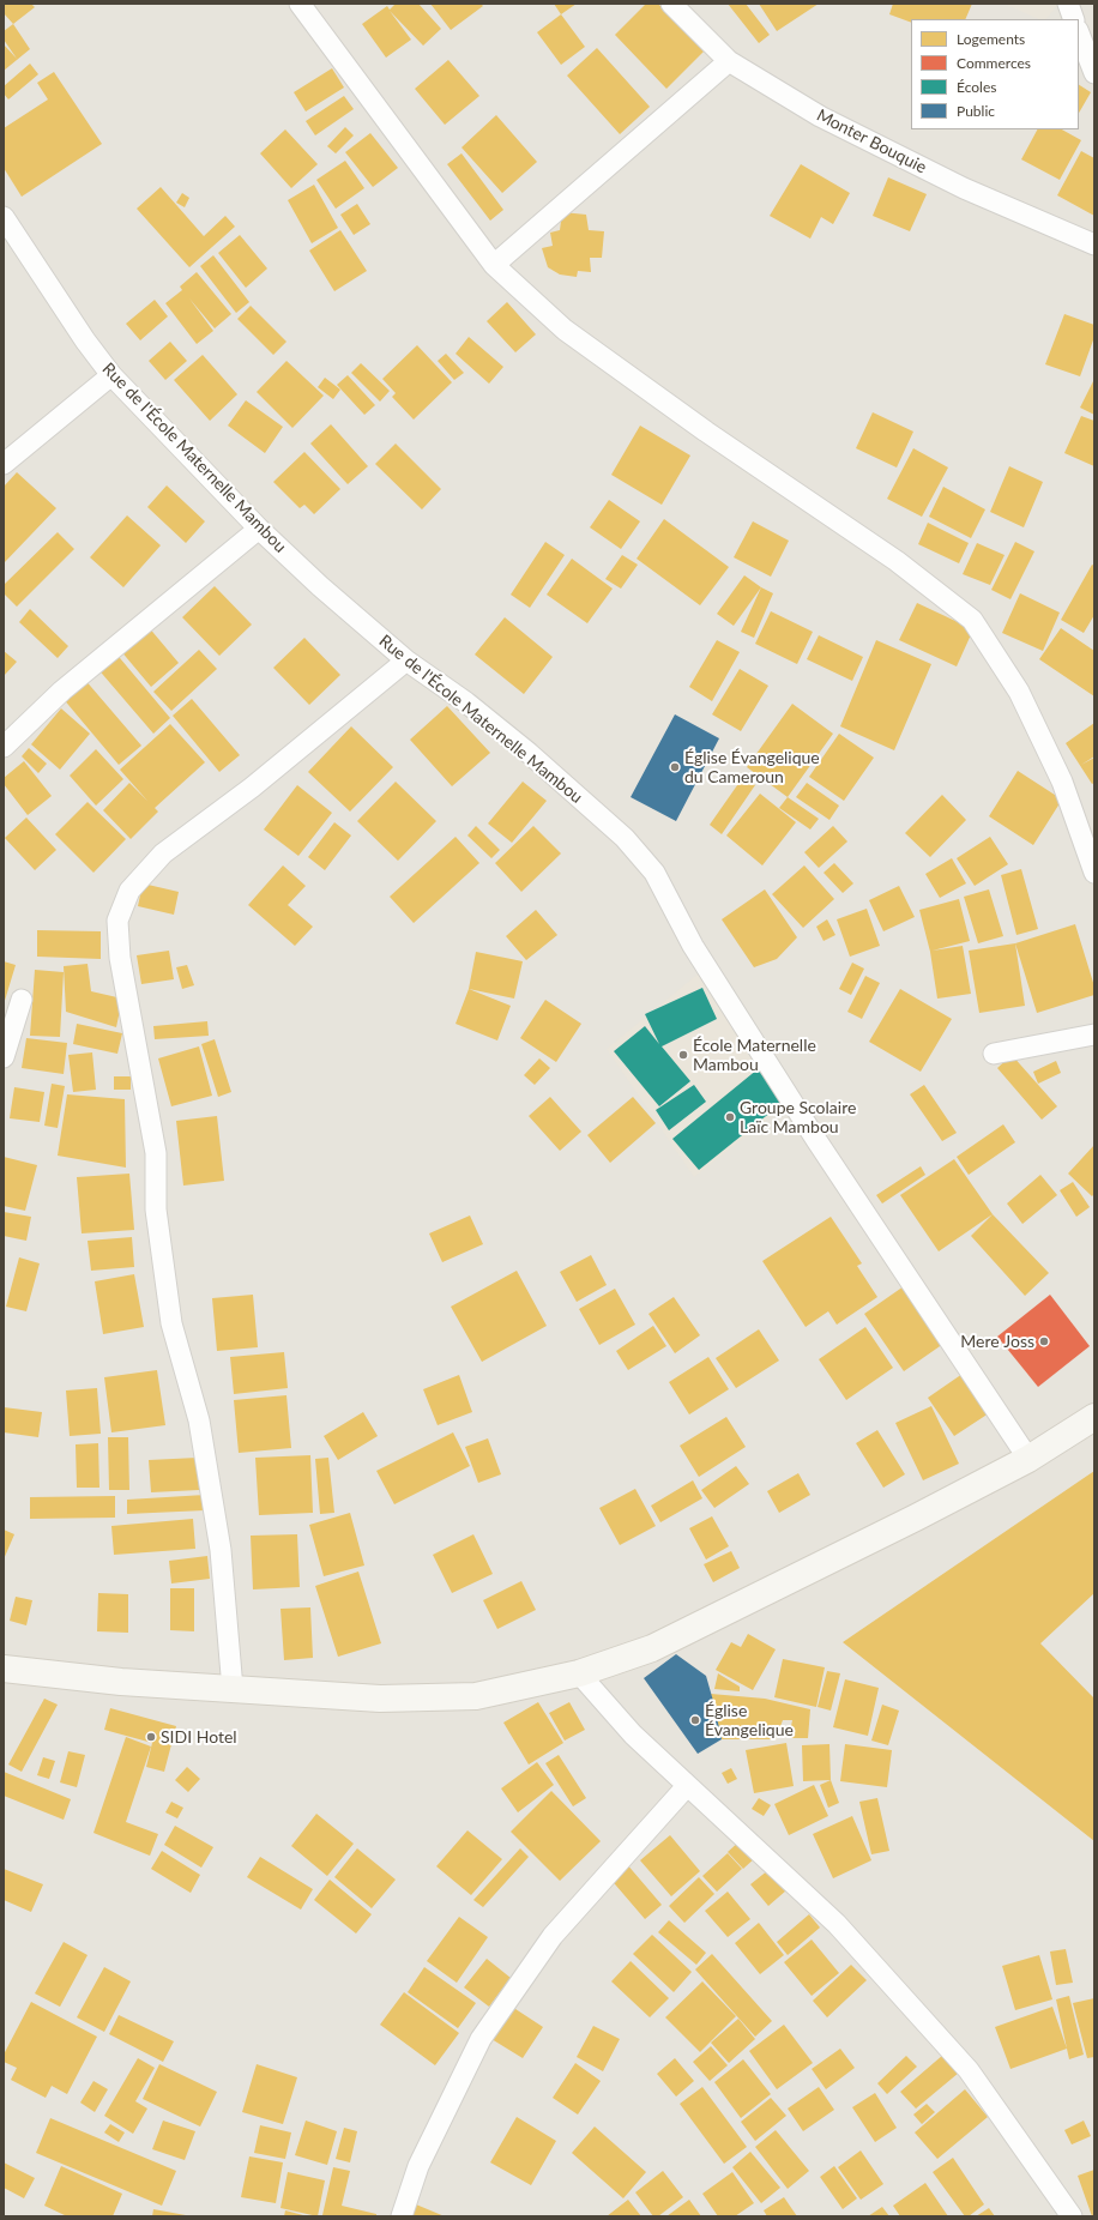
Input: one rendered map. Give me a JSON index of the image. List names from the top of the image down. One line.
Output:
{"streets":{"street":["Monter Bouquie","Rue de l'École Maternelle Mambou"]},"places":["Église Évangelique du Cameroun","École Maternelle Mambou","Groupe Scolaire Laïc Mambou","Mere Joss","Église Évangelique","SIDI Hotel"],"legend":["Logements","Commerces","Écoles","Public"]}
